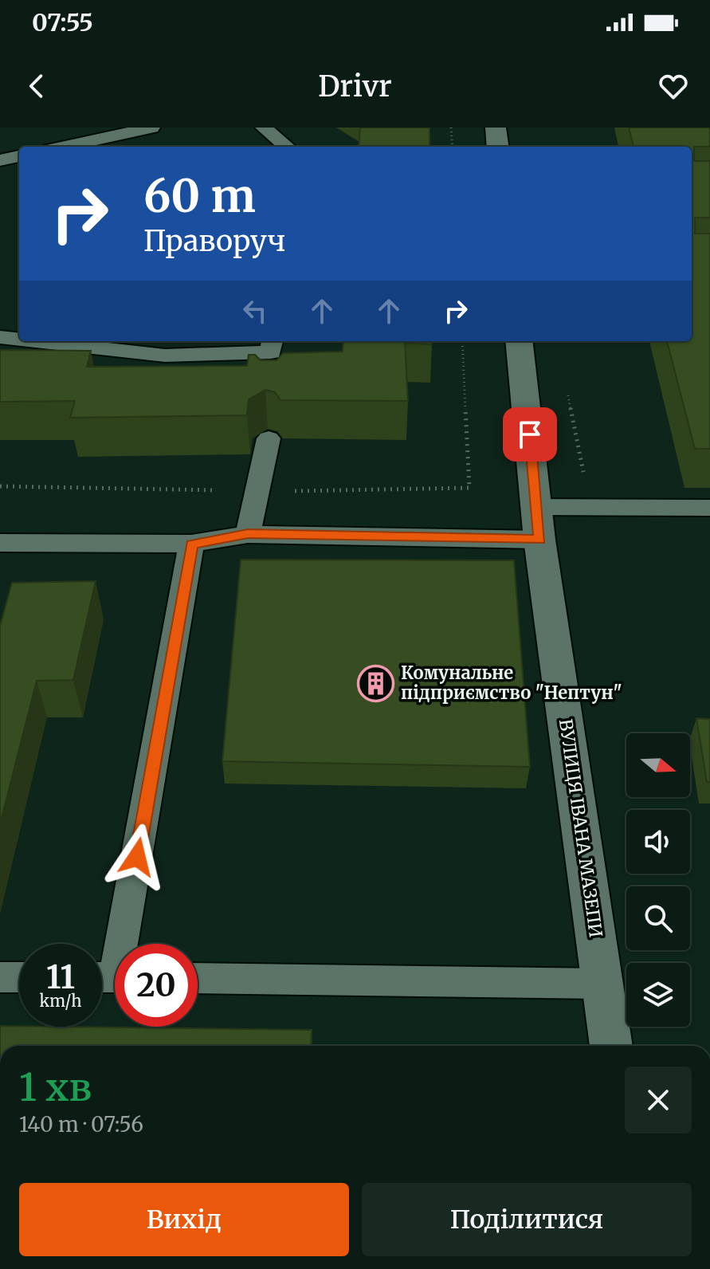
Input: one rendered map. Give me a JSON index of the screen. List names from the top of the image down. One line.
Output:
{"streets":{"street":["ВУЛИЦЯ ІВАНА МАЗЕПИ"]},"places":{"building":["Комунальне підприємство \"Нептун\""]},"north":"right","page":{"status":"07:55","header":"Drivr","turn":["60 m","Праворуч"],"speed":"11 km/h","limit":"20","heading":["1 хв","140 m · 07:56"],"buttons":["Вихід","Поділитися"]}}
